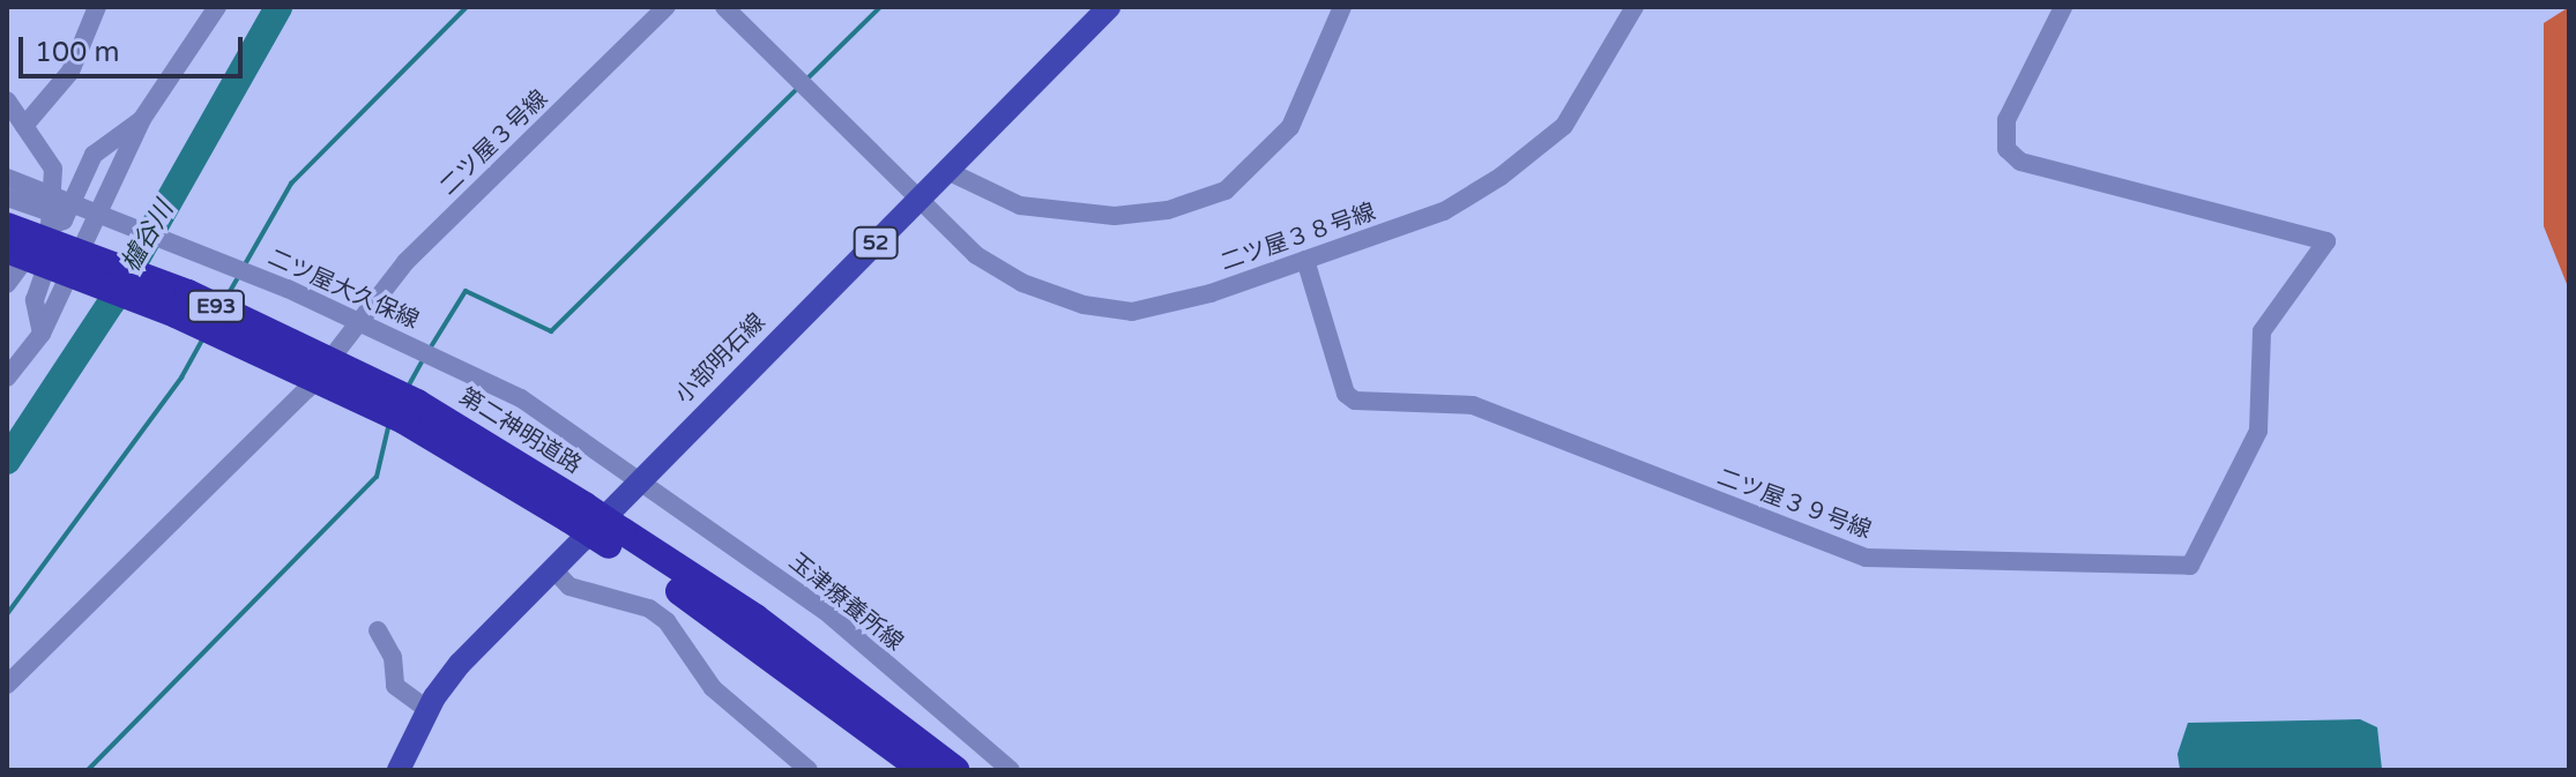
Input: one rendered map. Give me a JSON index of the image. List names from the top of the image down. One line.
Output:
{"streets":{"highway":["E93","第二神明道路"],"main road":["52","小部明石線"],"street":["二ツ屋３号線","二ツ屋３８号線","二ツ屋大久保線","二ツ屋３９号線","玉津療養所線"]},"crossings":[["二ツ屋３号線","二ツ屋大久保線"],["二ツ屋３８号線","小部明石線"],["二ツ屋３８号線","二ツ屋３９号線"],["二ツ屋大久保線","小部明石線"],["二ツ屋大久保線","玉津療養所線"],["小部明石線","玉津療養所線"]],"water":["櫨谷川"],"scale_bar":"100 m"}
